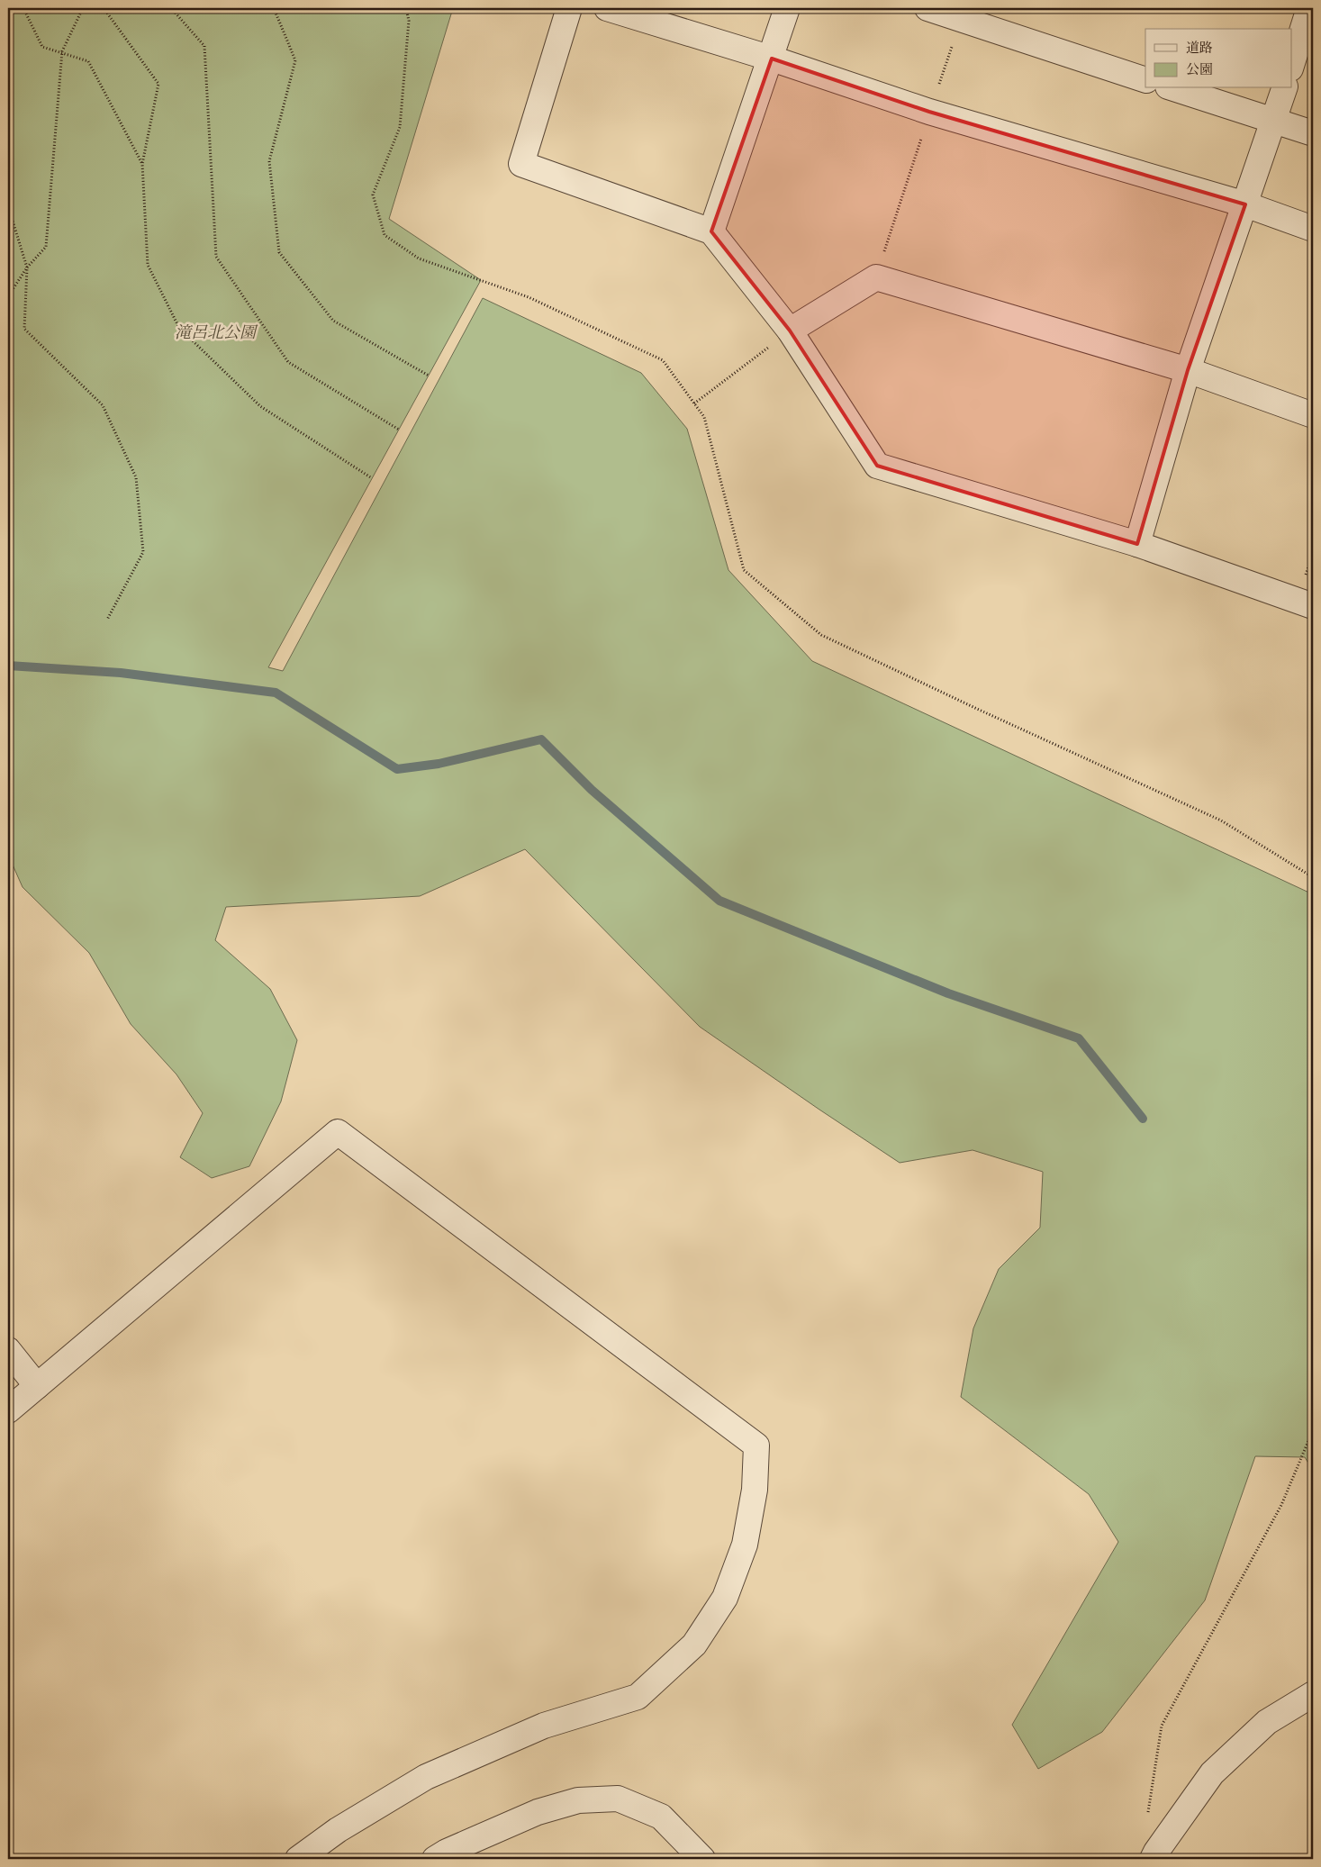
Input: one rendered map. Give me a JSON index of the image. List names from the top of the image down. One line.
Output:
{"parks":["滝呂北公園"],"legend":["道路","公園"]}
